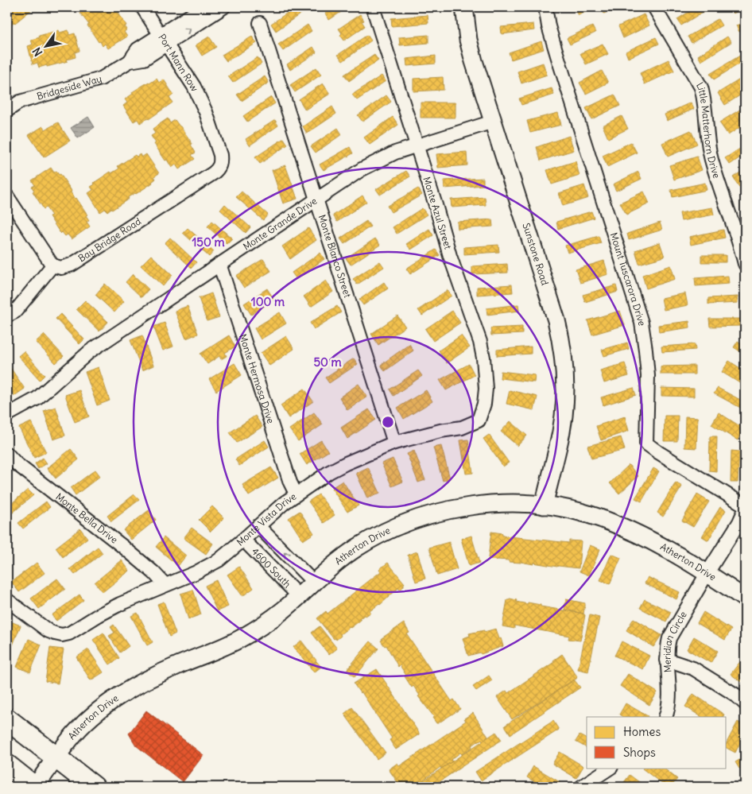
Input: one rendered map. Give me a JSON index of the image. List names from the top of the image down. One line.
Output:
{"streets":{"street":["Port Mann Row","Bridgeside Way","Little Matterhorn Drive","Monte Azul Street","Monte Grande Drive","Bay Bridge Road","Sunstone Road","Monte Blanco Street","Mount Tuscarora Drive","Monte Hermosa Drive","Monte Bella Drive","Monte Vista Drive","Atherton Drive","4600 South","Meridian Circle"]},"crossings":[["Port Mann Row","Bridgeside Way"],["Port Mann Row","Bay Bridge Road"],["Monte Azul Street","Monte Grande Drive"],["Monte Azul Street","Monte Vista Drive"],["Monte Grande Drive","Sunstone Road"],["Monte Grande Drive","Monte Blanco Street"],["Monte Grande Drive","Monte Hermosa Drive"],["Sunstone Road","Atherton Drive"],["Monte Blanco Street","Monte Vista Drive"],["Monte Hermosa Drive","Monte Vista Drive"],["Monte Bella Drive","Monte Vista Drive"],["Monte Vista Drive","4600 South"],["Atherton Drive","4600 South"],["Atherton Drive","Meridian Circle"]],"legend":["Homes","Shops"],"north":"bottom left","rings":["150 m","100 m","50 m"]}
